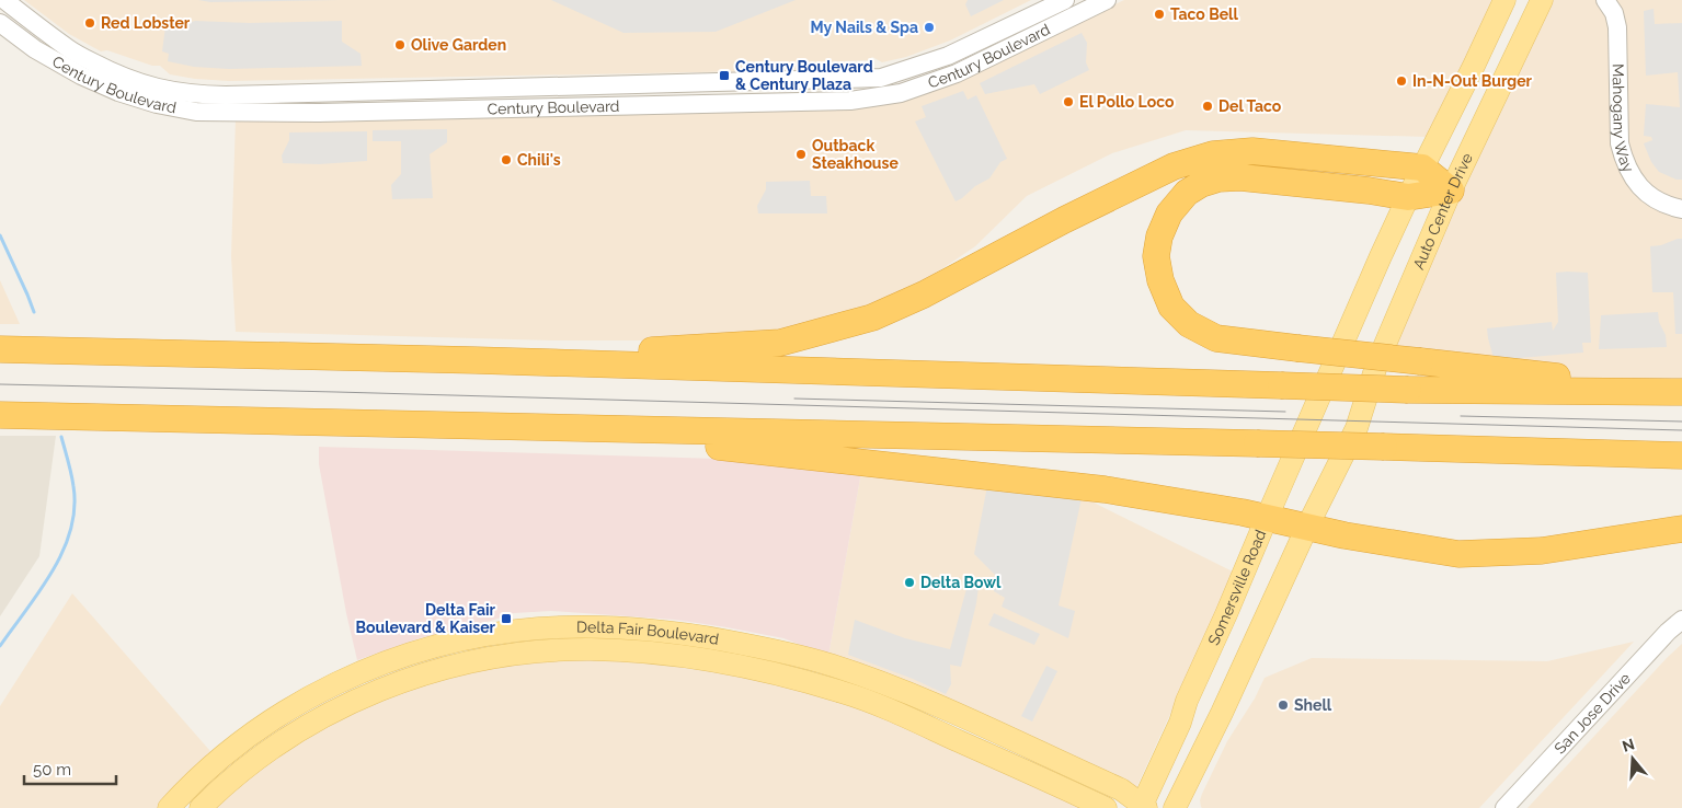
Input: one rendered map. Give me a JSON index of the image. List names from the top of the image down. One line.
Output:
{"streets":{"main road":["Auto Center Drive","Somersville Road","Delta Fair Boulevard"],"street":["Century Boulevard","Mahogany Way","San Jose Drive"]},"crossings":[["Somersville Road","Delta Fair Boulevard"]],"places":{"other":["Taco Bell","Red Lobster","My Nails & Spa","Olive Garden","In-N-Out Burger","El Pollo Loco","Del Taco","Outback Steakhouse","Chili's","Delta Bowl","Shell"],"transit":["Century Boulevard & Century Plaza","Delta Fair Boulevard & Kaiser"]},"scale_bar":"50 m","north":"top"}
